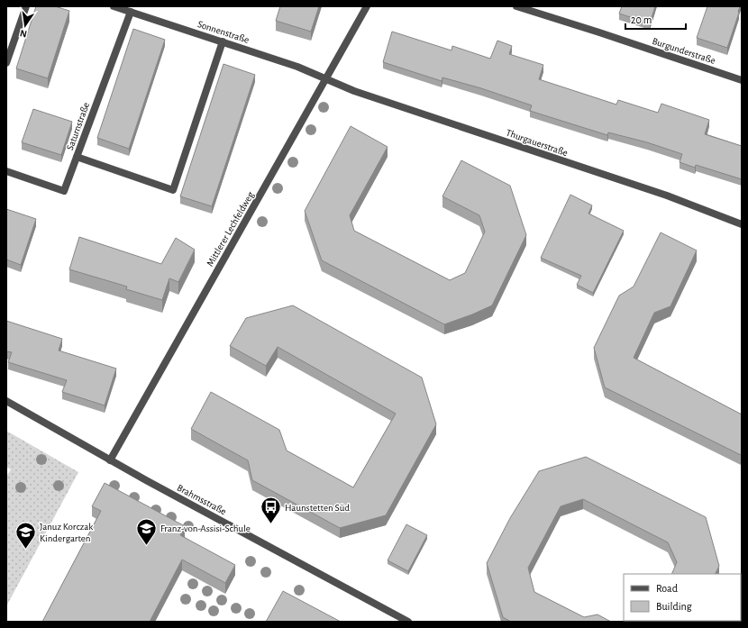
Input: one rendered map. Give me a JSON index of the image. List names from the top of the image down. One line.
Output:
{"streets":{"street":["Sonnenstraße","Burgunderstraße","Saturnstraße","Thurgauerstraße","Mittlerer Lechfeldweg","Brahmsstraße"]},"crossings":[["Sonnenstraße","Saturnstraße"],["Sonnenstraße","Thurgauerstraße"],["Sonnenstraße","Mittlerer Lechfeldweg"],["Thurgauerstraße","Mittlerer Lechfeldweg"],["Mittlerer Lechfeldweg","Brahmsstraße"]],"places":{"bus stop":["Haunstetten Süd"],"school or university":["Franz-von-Assisi-Schule","Januz Korczak Kindergarten"]},"legend":["Road","Building"],"scale_bar":"20 m","north":"bottom"}
